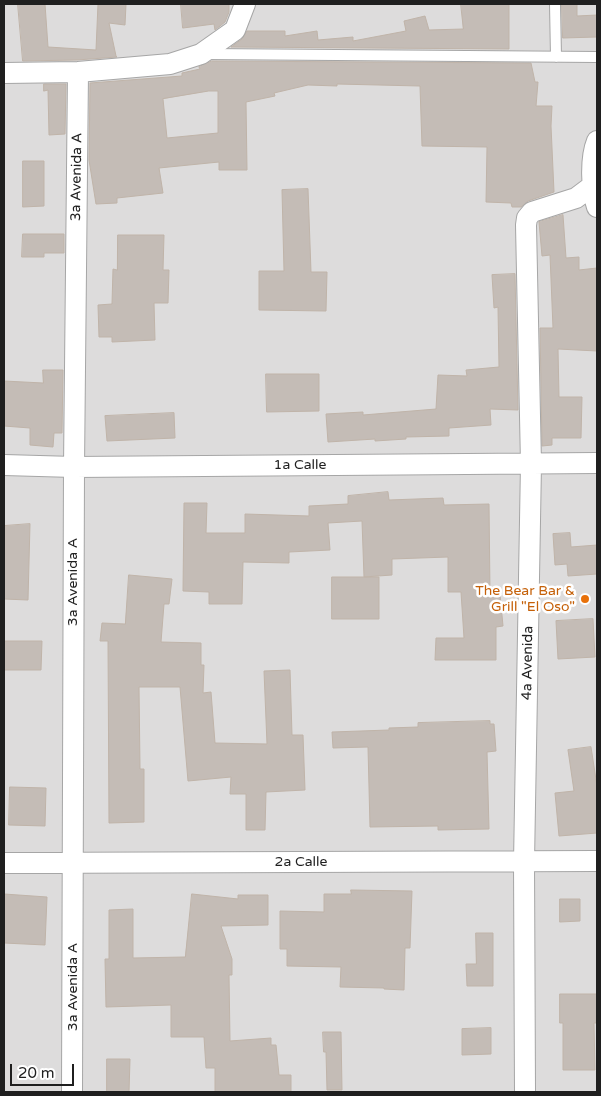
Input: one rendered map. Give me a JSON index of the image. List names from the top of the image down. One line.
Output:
{"streets":{"street":["3a Avenida A","1a Calle","4a Avenida","2a Calle"]},"crossings":[["3a Avenida A","1a Calle"],["3a Avenida A","2a Calle"],["1a Calle","4a Avenida"],["4a Avenida","2a Calle"]],"places":["The Bear Bar & Grill \"El Oso\""],"scale_bar":"20 m"}
